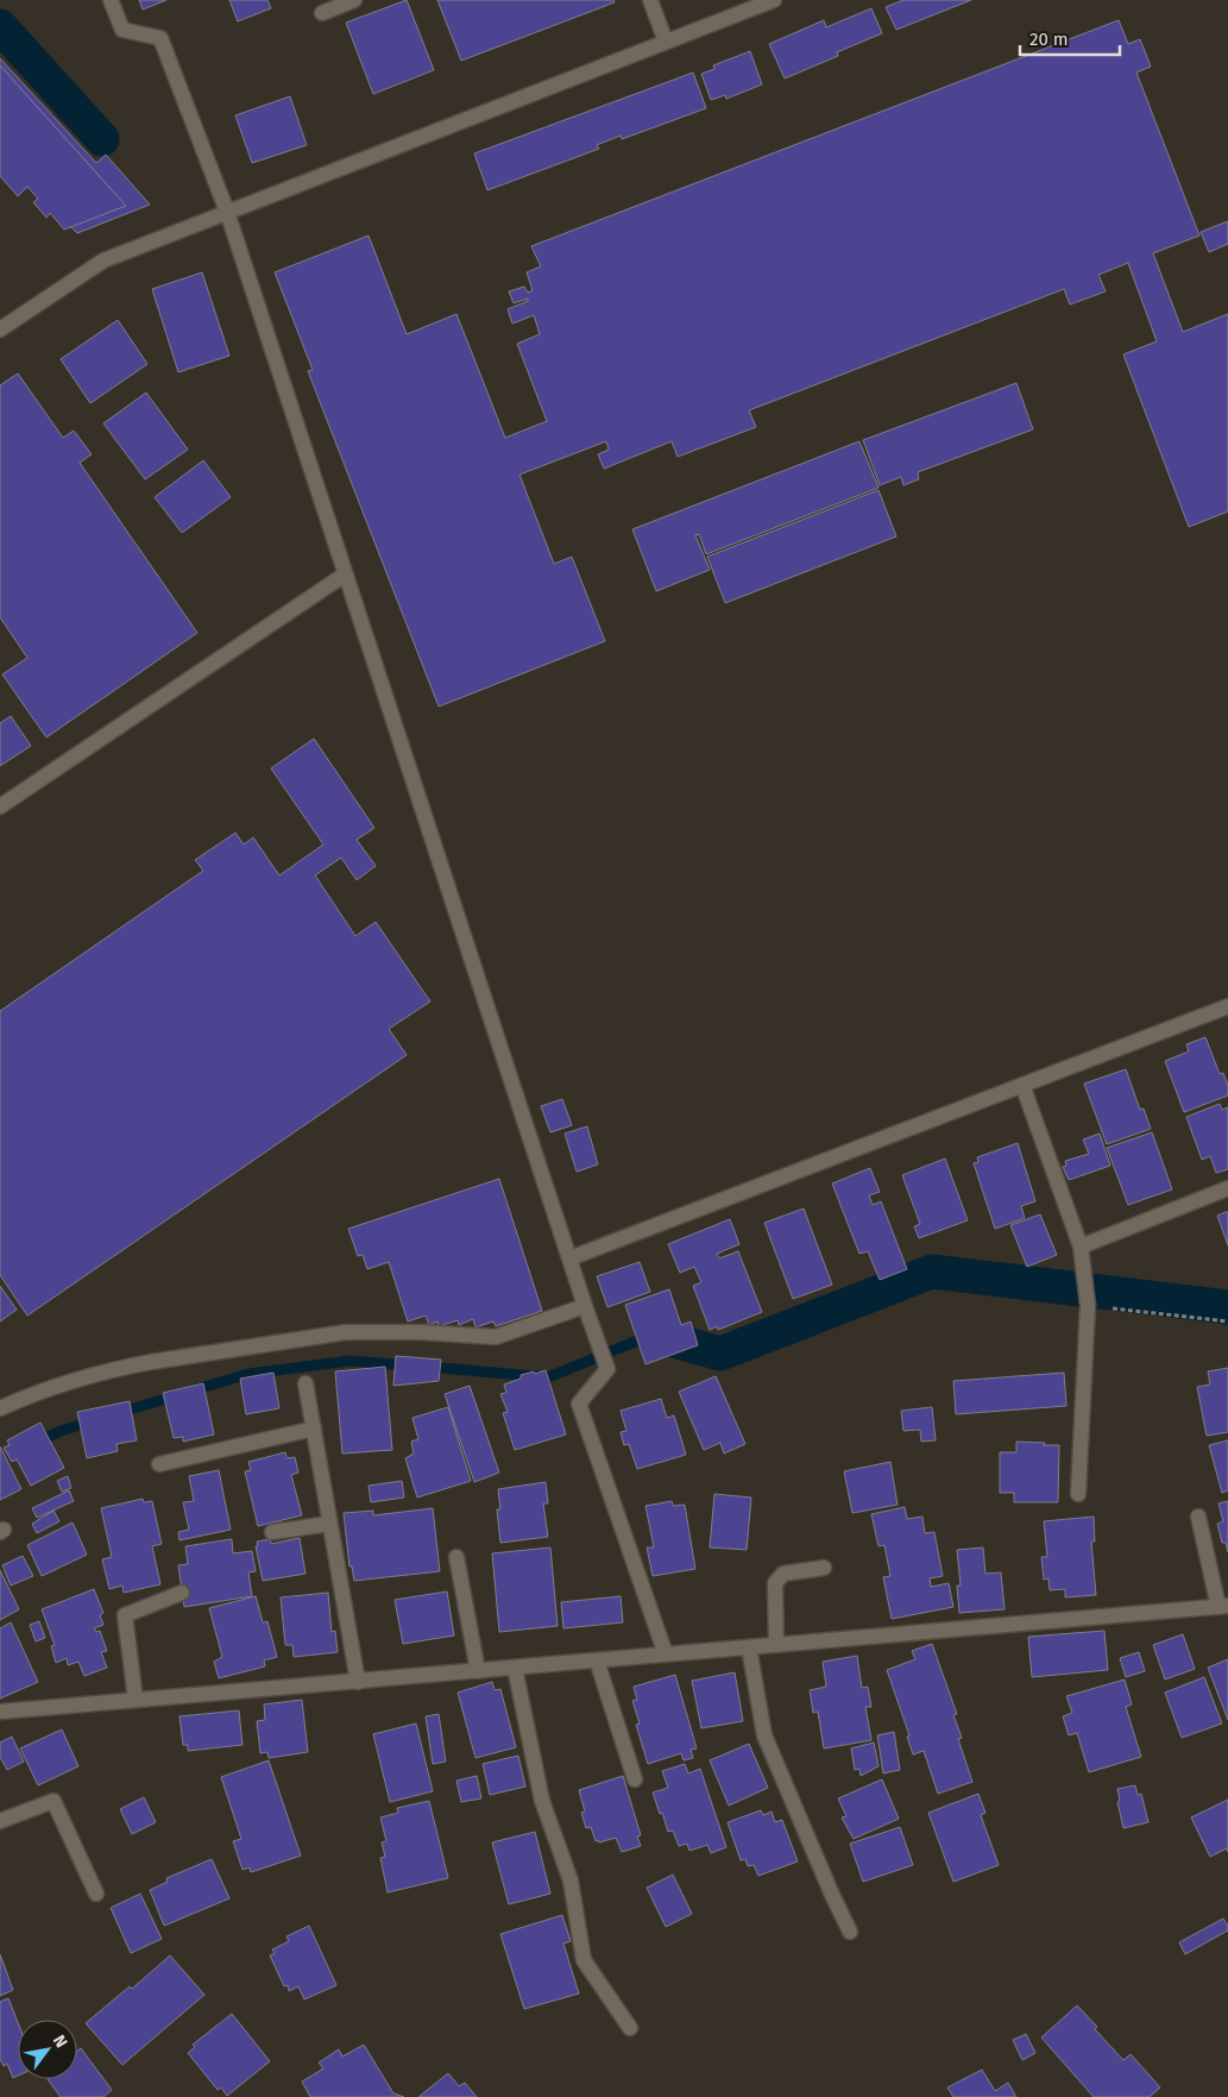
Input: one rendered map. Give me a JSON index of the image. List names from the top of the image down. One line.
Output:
{"scale_bar":"20 m","north":"top right"}
